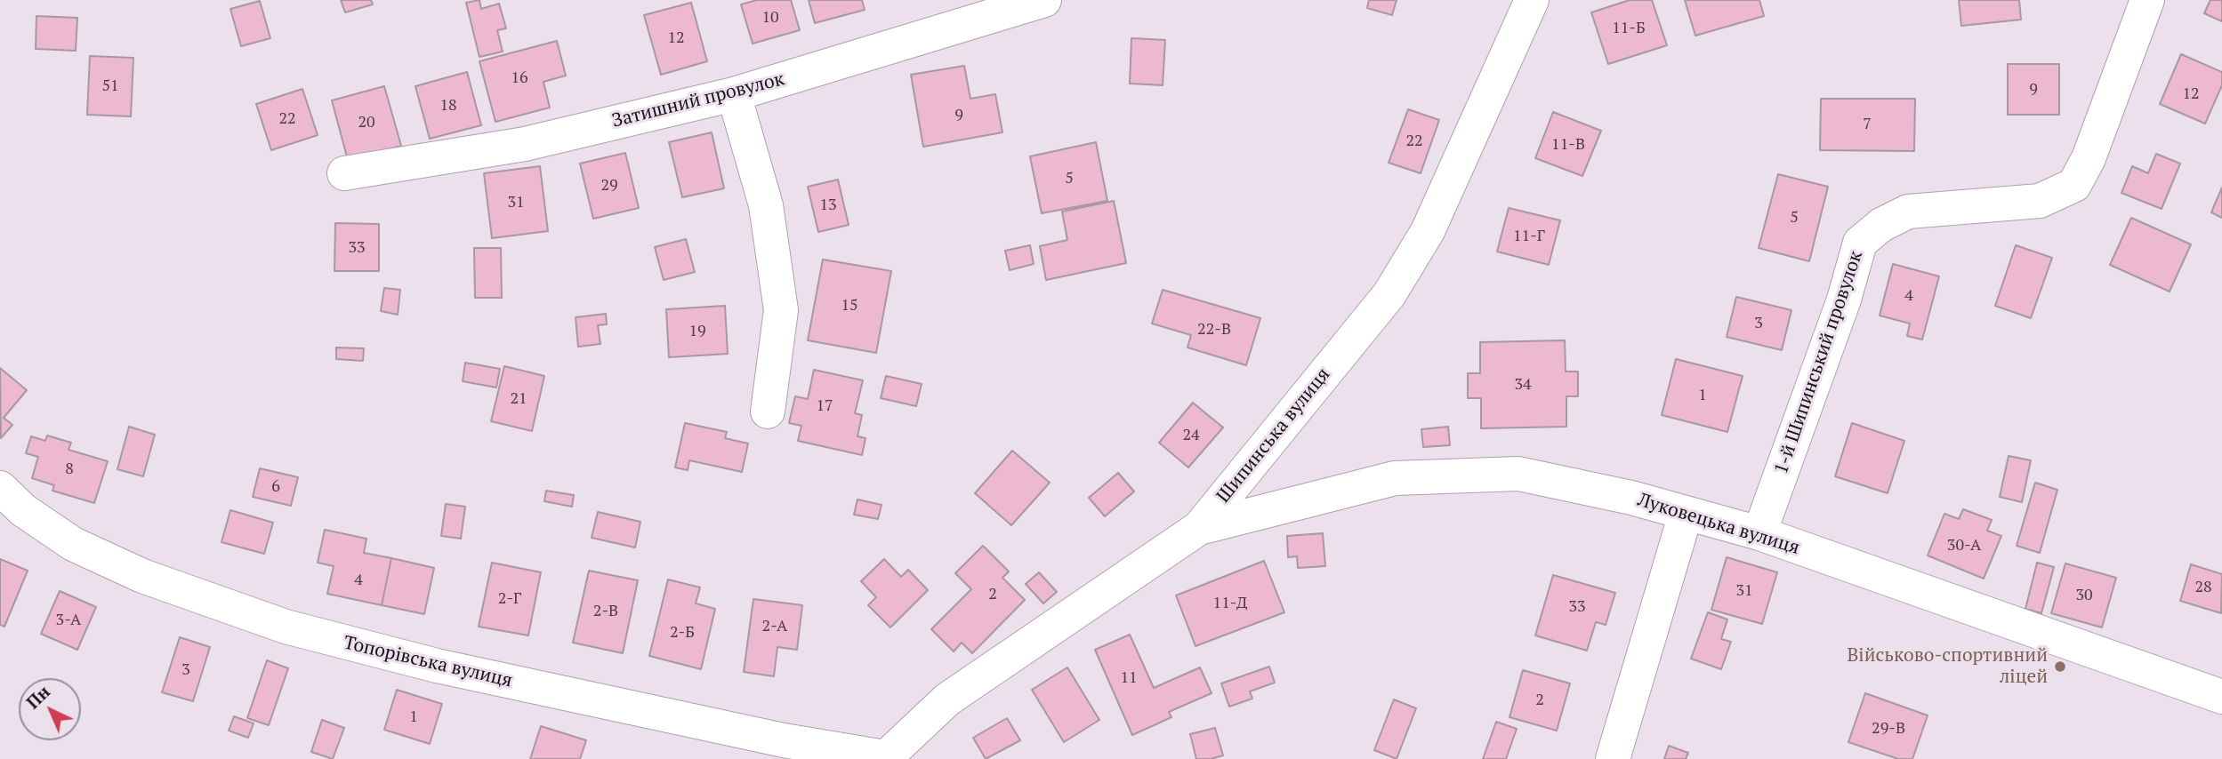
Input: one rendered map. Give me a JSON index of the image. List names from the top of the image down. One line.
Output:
{"streets":{"street":["Затишний провулок","1-й Шипинський провулок","Шипинська вулиця","Луковецька вулиця","Топорівська вулиця"]},"crossings":[["1-й Шипинський провулок","Луковецька вулиця"],["Шипинська вулиця","Луковецька вулиця"],["Шипинська вулиця","Топорівська вулиця"]],"places":["Військово-спортивний ліцей"],"house_numbers":["10","11-Б","12","16","51","9","12","18","9","22","20","7","22","11-В","5","29","31","13","5","11-Г","33","4","15","3","22-В","19","34","1","21","17","24","8","6","30-А","4","28","31","2","30","2-Г","11-Д","33","2-В","3-А","2-А","2-Б","3","11","2","1","29-В"],"north":"top left"}
